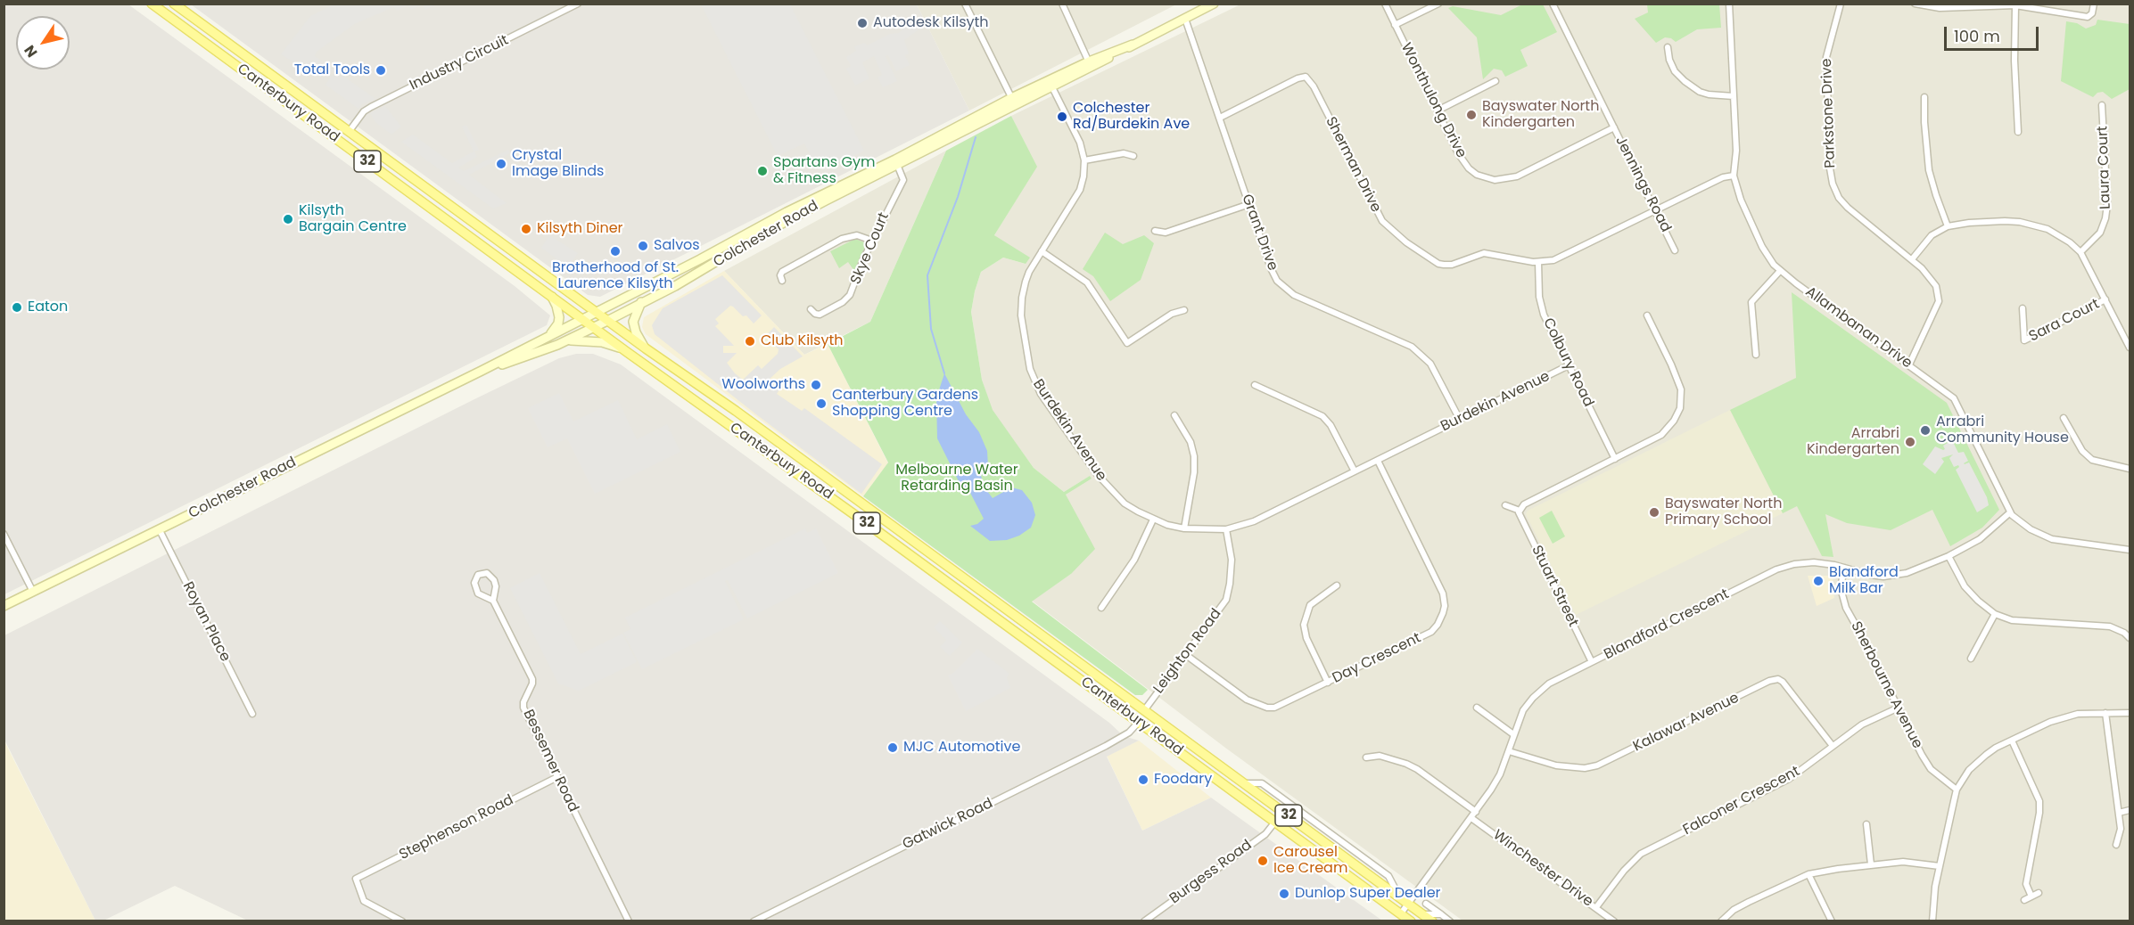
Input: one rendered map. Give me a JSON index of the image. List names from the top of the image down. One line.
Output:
{"streets":{"main road":["Canterbury Road","32","Colchester Road"],"street":["Industry Circuit","Wonthulong Drive","Parkstone Drive","Sherman Drive","Laura Court","Jennings Road","Grant Drive","Skye Court","Sara Court","Allambanan Drive","Colbury Road","Burdekin Avenue","Stuart Street","Royan Place","Blandford Crescent","Leighton Road","Day Crescent","Sherbourne Avenue","Kalawar Avenue","Bessemer Road","Falconer Crescent","Gatwick Road","Stephenson Road","Winchester Drive","Burgess Road"]},"crossings":[["Industry Circuit","Canterbury Road"],["Wonthulong Drive","Jennings Road"],["Canterbury Road","Colchester Road"],["Canterbury Road","Blandford Crescent"],["Canterbury Road","Leighton Road"],["Canterbury Road","Gatwick Road"],["Canterbury Road","Burgess Road"],["Parkstone Drive","Allambanan Drive"],["Sherman Drive","Jennings Road"],["Sherman Drive","Grant Drive"],["Sherman Drive","Allambanan Drive"],["Sherman Drive","Colbury Road"],["Grant Drive","Colchester Road"],["Grant Drive","Burdekin Avenue"],["Colchester Road","Skye Court"],["Colchester Road","Burdekin Avenue"],["Colchester Road","Royan Place"],["Allambanan Drive","Blandford Crescent"],["Colbury Road","Burdekin Avenue"],["Burdekin Avenue","Leighton Road"],["Burdekin Avenue","Day Crescent"],["Stuart Street","Blandford Crescent"],["Blandford Crescent","Sherbourne Avenue"],["Blandford Crescent","Kalawar Avenue"],["Blandford Crescent","Winchester Drive"],["Leighton Road","Day Crescent"],["Sherbourne Avenue","Falconer Crescent"],["Kalawar Avenue","Falconer Crescent"],["Bessemer Road","Stephenson Road"],["Falconer Crescent","Winchester Drive"]],"parks":["Melbourne Water Retarding Basin"],"places":["Autodesk Kilsyth","Total Tools","Bayswater North Kindergarten","Colchester Rd/Burdekin Ave","Crystal Image Blinds","Spartans Gym & Fitness","Kilsyth Bargain Centre","Kilsyth Diner","Salvos","Brotherhood of St. Laurence Kilsyth","Eaton","Club Kilsyth","Woolworths","Canterbury Gardens Shopping Centre","Arrabri Community House","Arrabri Kindergarten","Bayswater North Primary School","Blandford Milk Bar","MJC Automotive","Foodary","Carousel Ice Cream","Dunlop Super Dealer"],"scale_bar":"100 m","north":"bottom left"}
